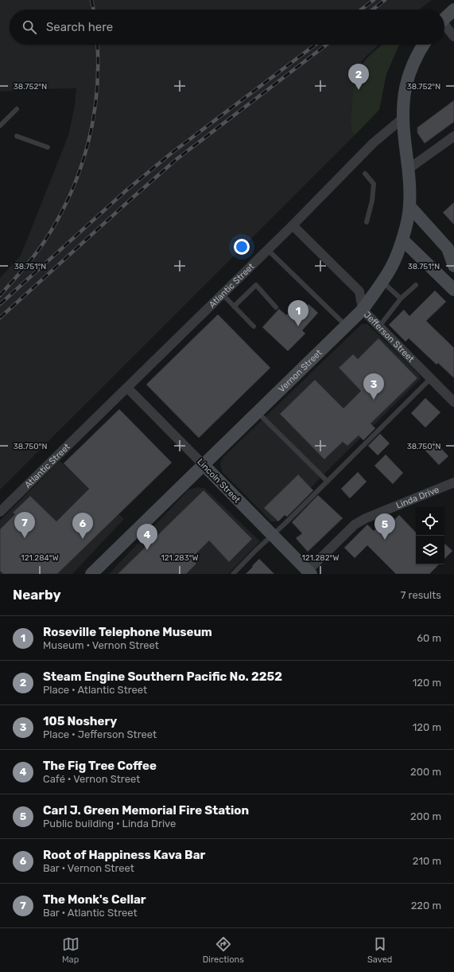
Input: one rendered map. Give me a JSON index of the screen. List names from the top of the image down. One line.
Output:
{"streets":{"main road":["Vernon Street","Lincoln Street"],"street":["Atlantic Street","Jefferson Street","Linda Drive"]},"crossings":[["Atlantic Street","Jefferson Street"],["Atlantic Street","Vernon Street"],["Atlantic Street","Lincoln Street"],["Jefferson Street","Vernon Street"],["Vernon Street","Lincoln Street"],["Lincoln Street","Linda Drive"]],"page":{"search":"Search here","pins":["2","1","3","7","6","5","4"],"heading":["Nearby","7 results"],"list":[{"mark":"1","name":"Roseville Telephone Museum","note":"Museum · Vernon Street","value":"60 m"},{"mark":"2","name":"Steam Engine Southern Pacific No. 2252","note":"Place · Atlantic Street","value":"120 m"},{"mark":"3","name":"105 Noshery","note":"Place · Jefferson Street","value":"120 m"},{"mark":"4","name":"The Fig Tree Coffee","note":"Café · Vernon Street","value":"200 m"},{"mark":"5","name":"Carl J. Green Memorial Fire Station","note":"Public building · Linda Drive","value":"200 m"},{"mark":"6","name":"Root of Happiness Kava Bar","note":"Bar · Vernon Street","value":"210 m"},{"mark":"7","name":"The Monk's Cellar","note":"Bar · Atlantic Street","value":"220 m"}],"nav":["Map","Directions","Saved"]},"coordinates":["38.752°N","38.751°N","38.750°N","121.284°W","121.283°W","121.282°W"]}
